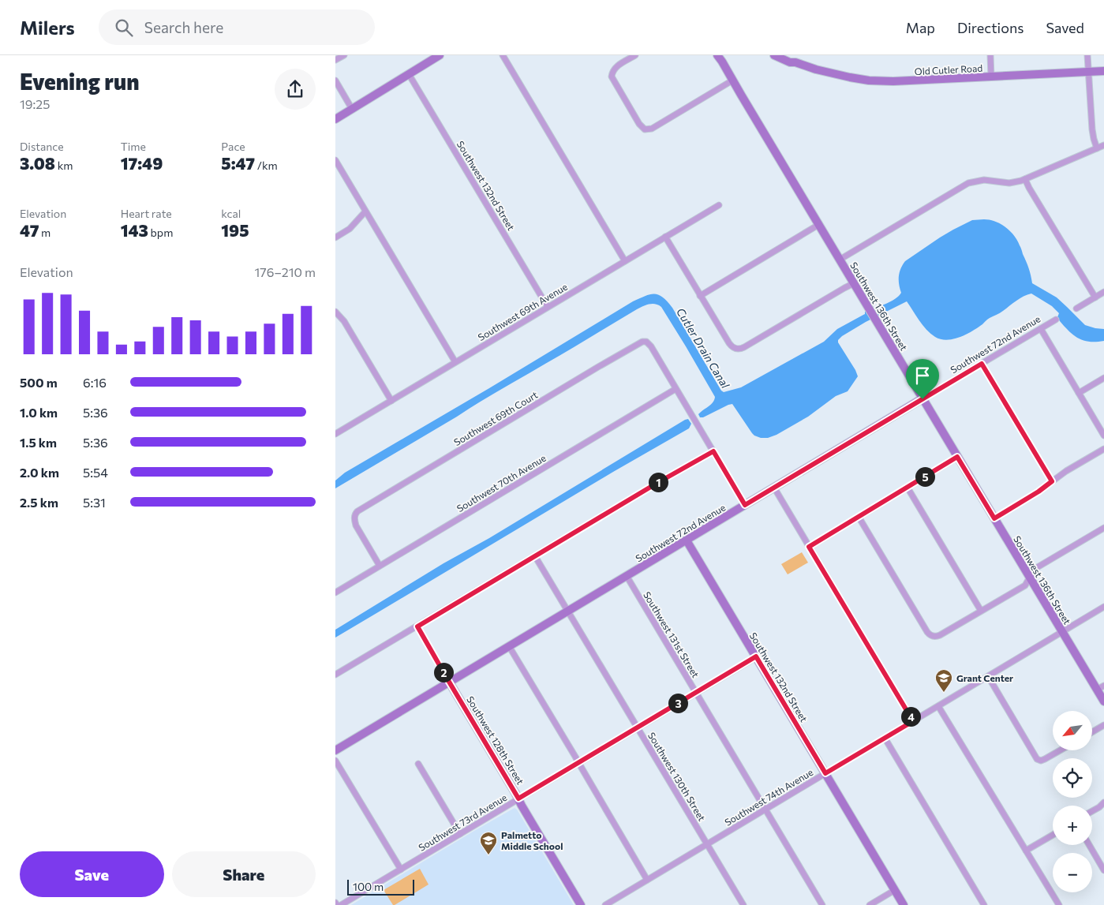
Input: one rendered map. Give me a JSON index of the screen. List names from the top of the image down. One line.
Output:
{"streets":{"street":["Old Cutler Road","Southwest 132nd Street","Southwest 136th Street","Southwest 69th Avenue","Southwest 72nd Avenue","Southwest 69th Court","Southwest 70th Avenue","Southwest 131st Street","Southwest 128th Street","Southwest 130th Street","Southwest 74th Avenue","Southwest 73rd Avenue"]},"crossings":[["Southwest 132nd Street","Southwest 69th Avenue"],["Southwest 132nd Street","Southwest 72nd Avenue"],["Southwest 132nd Street","Southwest 74th Avenue"],["Southwest 132nd Street","Southwest 73rd Avenue"],["Southwest 136th Street","Southwest 72nd Avenue"],["Southwest 136th Street","Southwest 74th Avenue"],["Southwest 72nd Avenue","Southwest 131st Street"],["Southwest 72nd Avenue","Southwest 128th Street"],["Southwest 72nd Avenue","Southwest 130th Street"],["Southwest 69th Court","Southwest 70th Avenue"],["Southwest 131st Street","Southwest 74th Avenue"],["Southwest 131st Street","Southwest 73rd Avenue"],["Southwest 128th Street","Southwest 73rd Avenue"],["Southwest 130th Street","Southwest 74th Avenue"],["Southwest 130th Street","Southwest 73rd Avenue"]],"water":["Cutler Drain Canal"],"places":{"school or university":["Grant Center","Palmetto Middle School"]},"scale_bar":"100 m","north":"bottom left","page":{"header":"Milers","search":"Search here","nav":["Map","Directions","Saved"],"heading":["Evening run","19:25"],"stats":[["Distance","3.08 km"],["Time","17:49"],["Pace","5:47 /km"],["Elevation","47 m"],["Heart rate","143 bpm"],["kcal","195"]],"chart":["Elevation","176–210 m"],"list":[{"name":"500 m","note":"6:16"},{"name":"1.0 km","note":"5:36"},{"name":"1.5 km","note":"5:36"},{"name":"2.0 km","note":"5:54"},{"name":"2.5 km","note":"5:31"}],"pins":["5","1","2","3","4"],"map_buttons":["+","−"],"buttons":["Save","Share"],"scale":"100 m"}}
